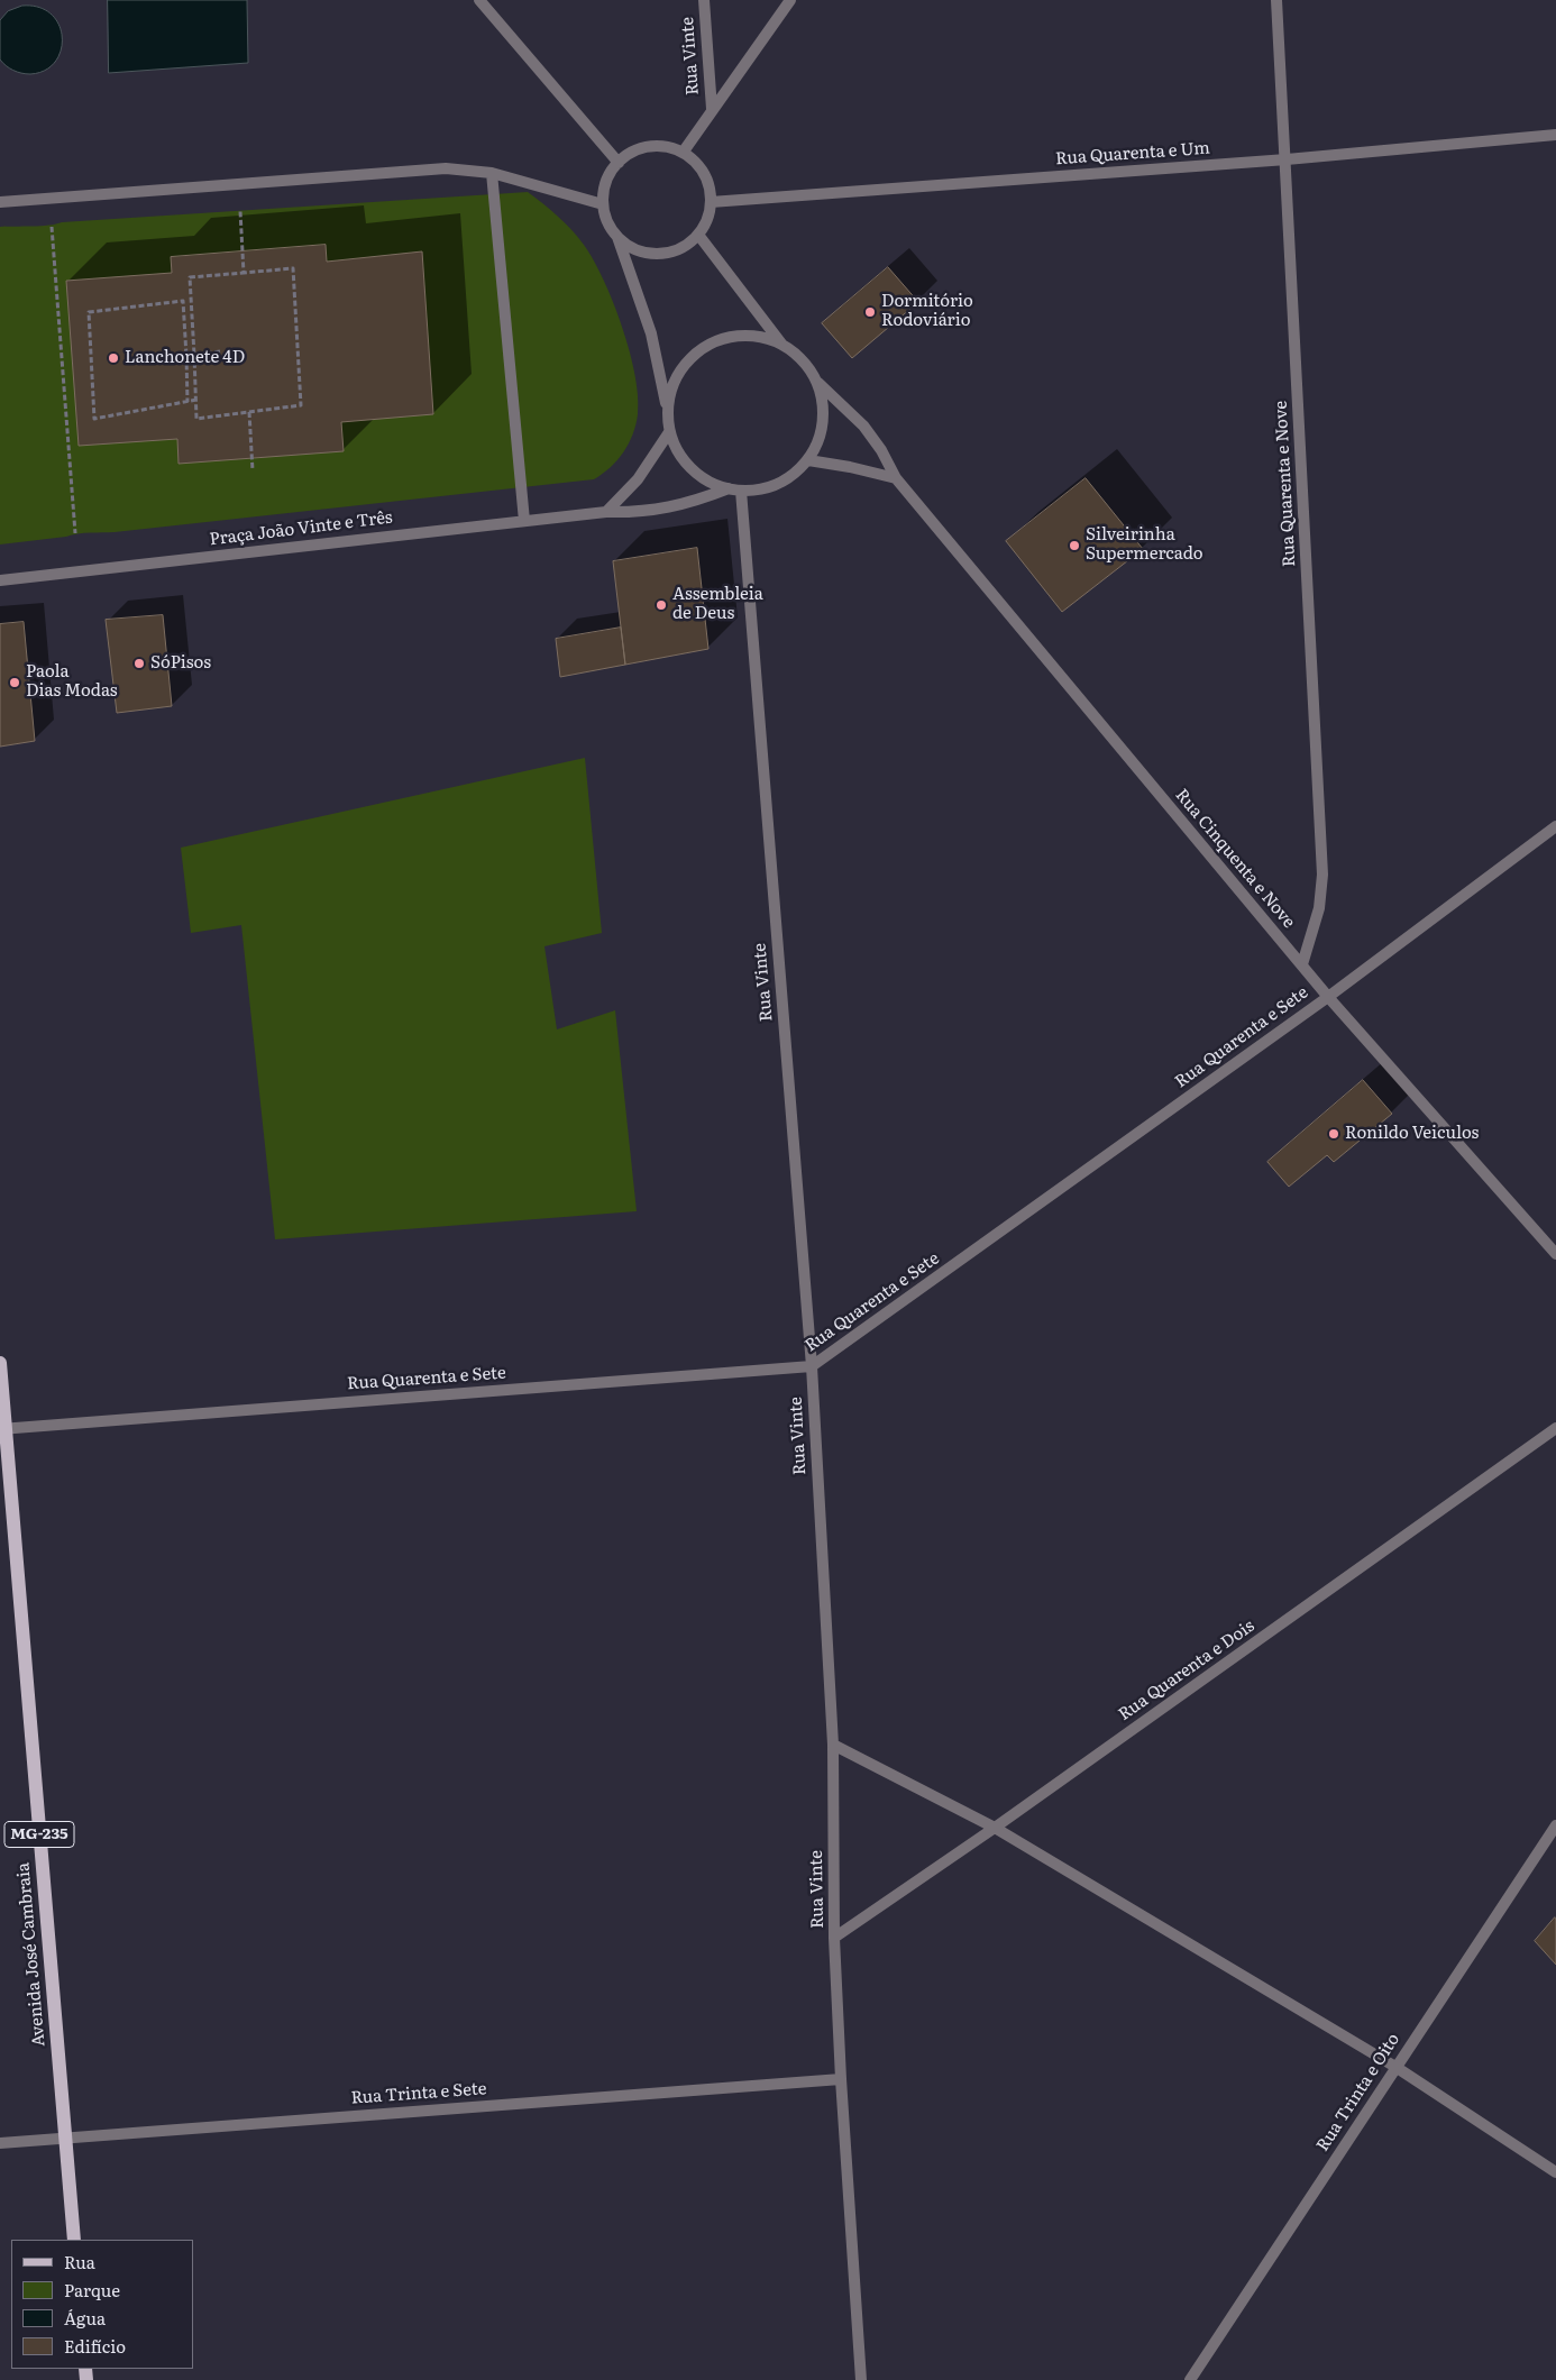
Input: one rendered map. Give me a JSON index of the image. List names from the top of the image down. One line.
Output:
{"streets":{"main road":["MG-235","Avenida José Cambraia"],"street":["Rua Vinte","Rua Quarenta e Um","Rua Quarenta e Nove","Praça João Vinte e Três","Rua Cinquenta e Nove","Rua Quarenta e Sete","Rua Quarenta e Dois","Rua Trinta e Oito","Rua Trinta e Sete"]},"crossings":[["Rua Vinte","Praça João Vinte e Três"],["Rua Vinte","Rua Cinquenta e Nove"],["Rua Vinte","Rua Quarenta e Sete"],["Rua Vinte","Rua Quarenta e Dois"],["Rua Vinte","Rua Trinta e Sete"],["Rua Quarenta e Um","Rua Quarenta e Nove"],["Rua Quarenta e Nove","Rua Cinquenta e Nove"],["Praça João Vinte e Três","Rua Cinquenta e Nove"],["Rua Cinquenta e Nove","Rua Quarenta e Sete"],["Rua Quarenta e Sete","Avenida José Cambraia"],["Avenida José Cambraia","Rua Trinta e Sete"]],"places":["Dormitório Rodoviário","Lanchonete 4D","Silveirinha Supermercado","Assembleia de Deus","SóPisos","Paola Dias Modas","Ronildo Veiculos"],"legend":["Rua","Parque","Água","Edifício"]}
